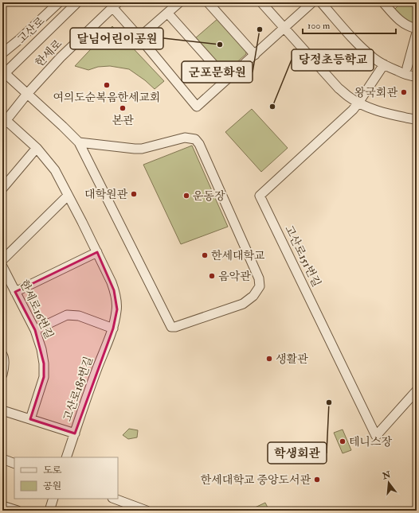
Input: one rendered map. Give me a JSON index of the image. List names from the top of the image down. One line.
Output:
{"streets":{"street":["고산로","한세로","고산로151번길","한세로16번길","고산로185번길"]},"crossings":[["한세로","고산로185번길"]],"places":["군포문화원","달님어린이공원","여의도순복음한세교회","왕국회관","당정초등학교","본관","대학원관","운동장","한세대학교","음악관","생활관","학생회관","테니스장","한세대학교 중앙도서관"],"legend":["도로","공원"],"scale_bar":"100 m","north":"top"}
